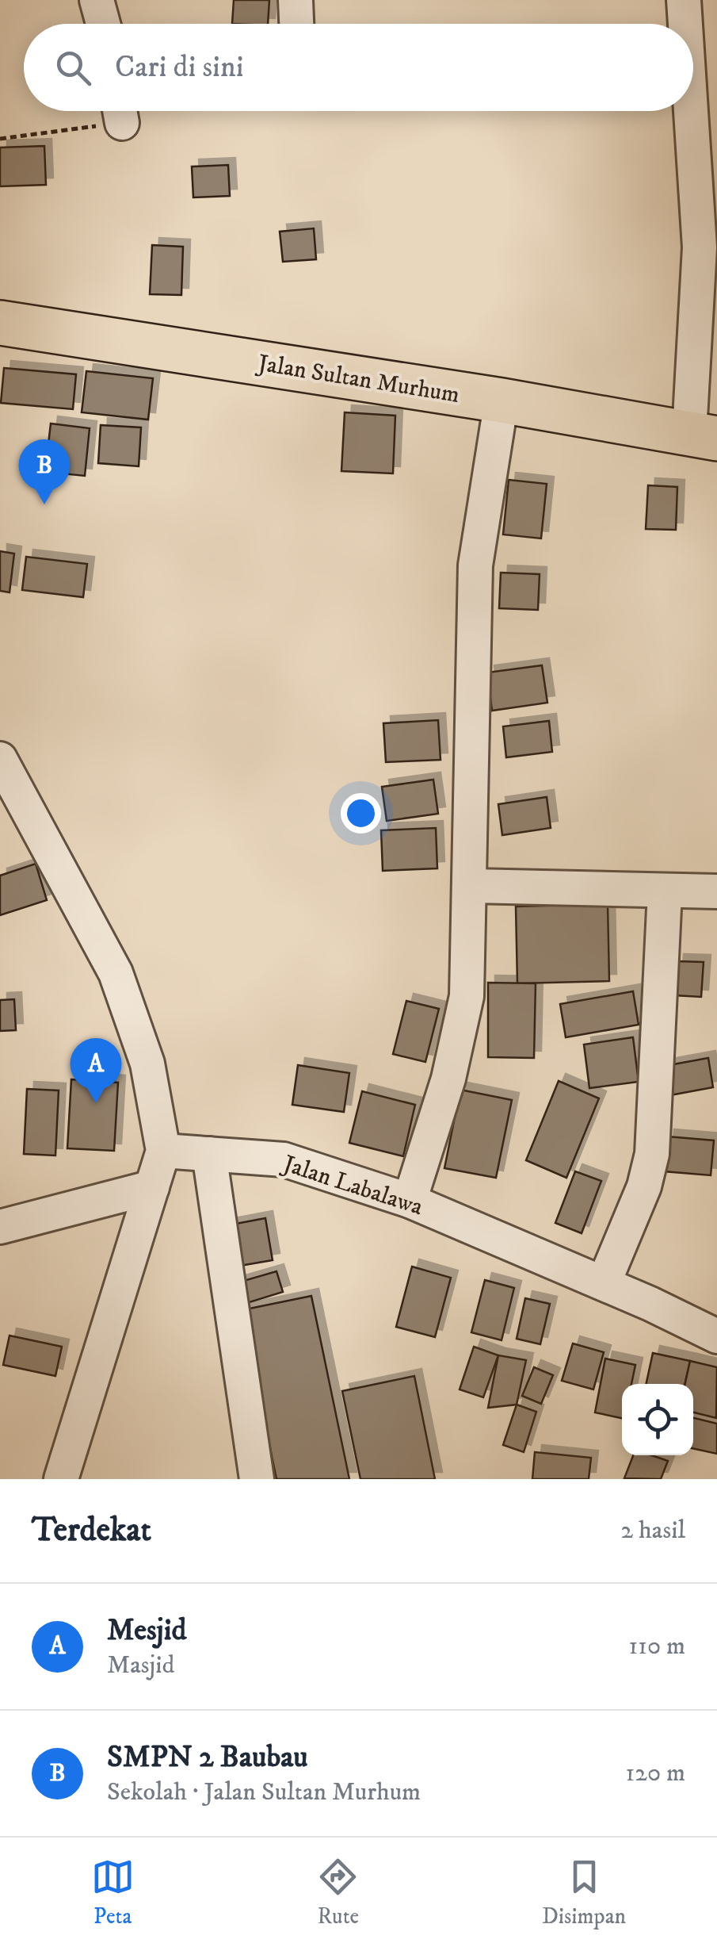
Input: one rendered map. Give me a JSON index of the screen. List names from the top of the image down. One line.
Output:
{"streets":{"highway":["Jalan Sultan Murhum"],"street":["Jalan Labalawa"]},"page":{"search":"Cari di sini","pins":["B","A"],"heading":["Terdekat","2 hasil"],"list":[{"mark":"A","name":"Mesjid","note":"Masjid","value":"110 m"},{"mark":"B","name":"SMPN 2 Baubau","note":"Sekolah · Jalan Sultan Murhum","value":"120 m"}],"nav":["Peta","Rute","Disimpan"]}}
